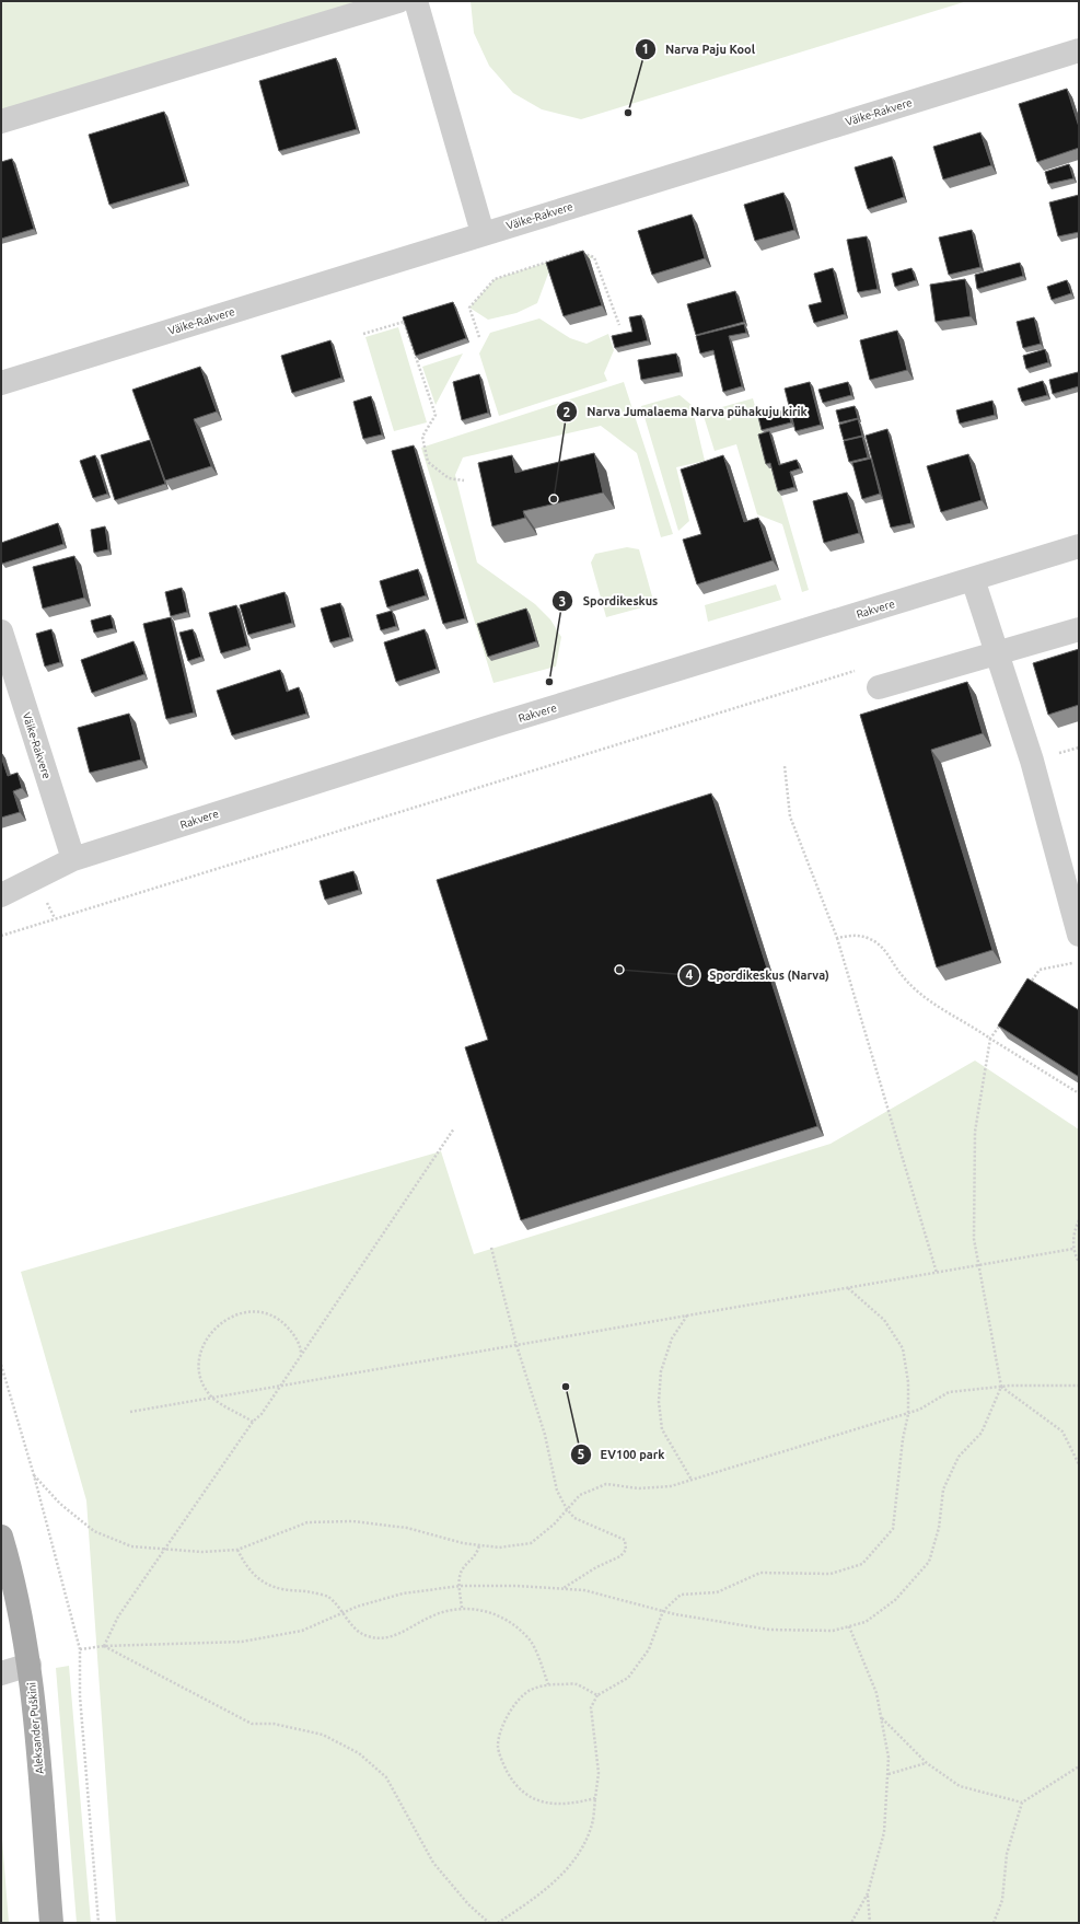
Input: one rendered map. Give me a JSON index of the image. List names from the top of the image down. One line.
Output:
{"streets":{"main road":["Aleksander Puškini"],"street":["Väike-Rakvere","Rakvere"]},"crossings":[["Väike-Rakvere","Rakvere"]],"places":["Narva Paju Kool","Narva Jumalaema Narva pühakuju kirik","Spordikeskus","Spordikeskus (Narva)","EV100 park"]}
